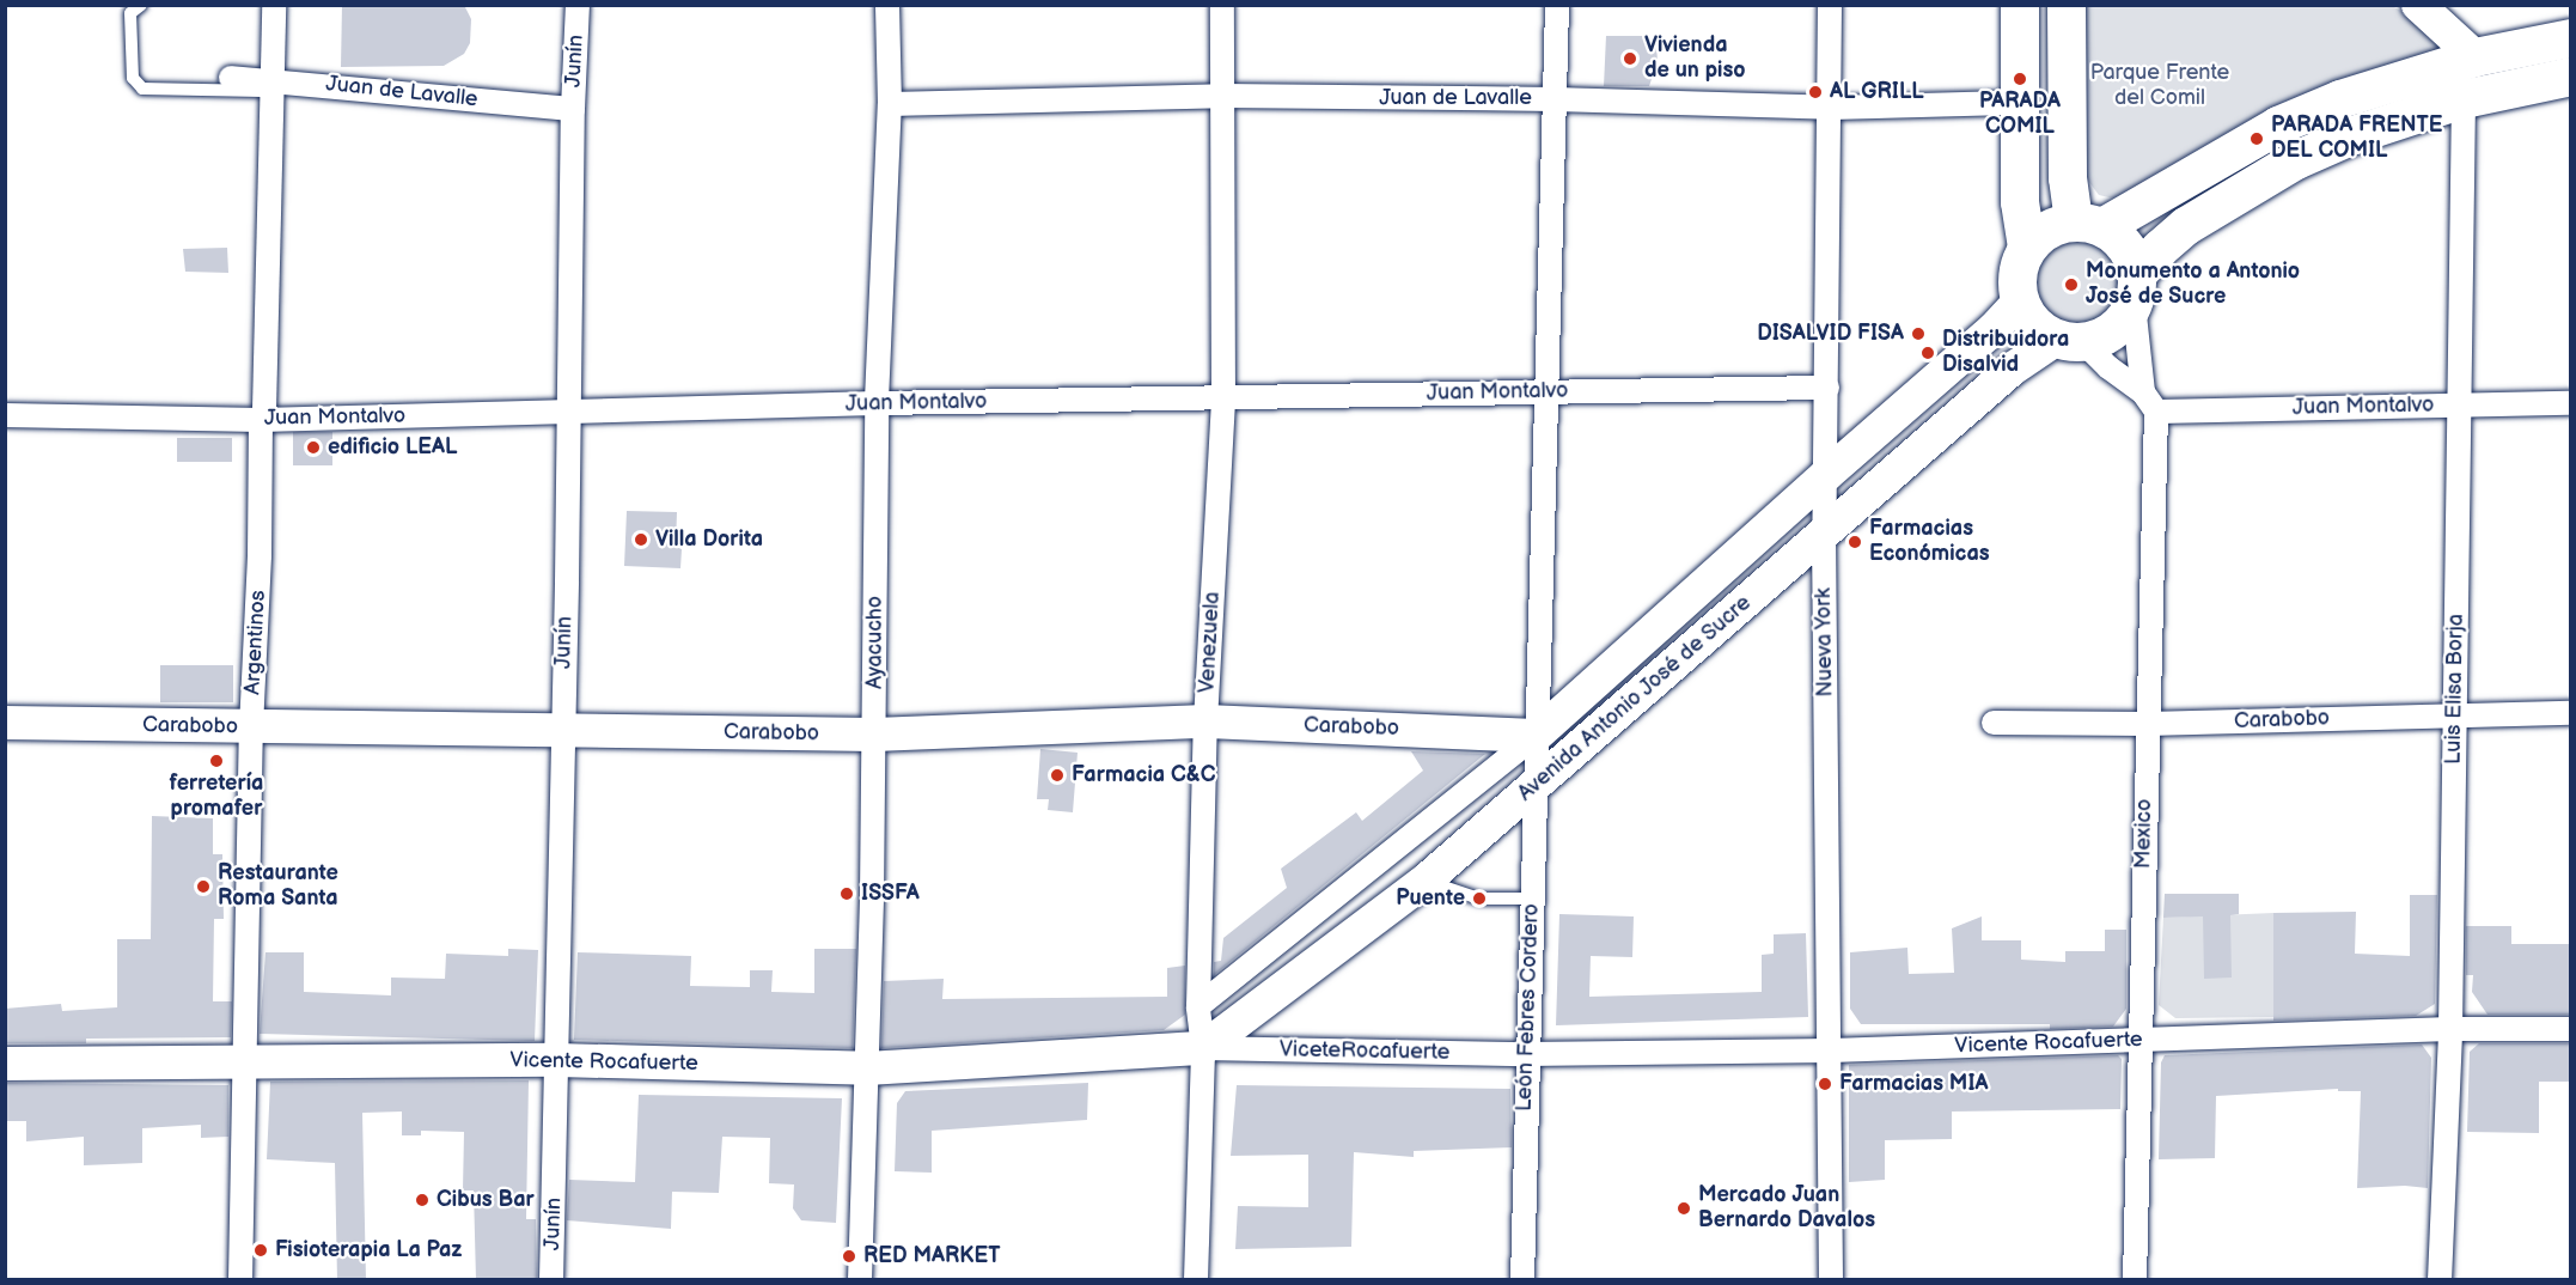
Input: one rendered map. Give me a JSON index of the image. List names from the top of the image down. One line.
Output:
{"streets":{"main road":["Avenida Antonio José de Sucre","Carabobo","Vicente Rocafuerte"],"street":["Junín","Juan de Lavalle","Juan Montalvo","Argentinos","Ayacucho","Venezuela","Nueva York","Luis Elisa Borja","Mexico","León Febres Cordero","ViceteRocafuerte"]},"crossings":[["Junín","Juan de Lavalle"],["Junín","Juan Montalvo"],["Junín","Carabobo"],["Junín","Vicente Rocafuerte"],["Juan de Lavalle","Argentinos"],["Juan de Lavalle","Ayacucho"],["Juan de Lavalle","Venezuela"],["Juan de Lavalle","Nueva York"],["Juan de Lavalle","León Febres Cordero"],["Juan Montalvo","Argentinos"],["Juan Montalvo","Ayacucho"],["Juan Montalvo","Venezuela"],["Juan Montalvo","Nueva York"],["Juan Montalvo","Luis Elisa Borja"],["Juan Montalvo","Mexico"],["Juan Montalvo","León Febres Cordero"],["Argentinos","Carabobo"],["Argentinos","Vicente Rocafuerte"],["Ayacucho","Carabobo"],["Ayacucho","Vicente Rocafuerte"],["Venezuela","Avenida Antonio José de Sucre"],["Venezuela","Carabobo"],["Venezuela","Vicente Rocafuerte"],["Venezuela","ViceteRocafuerte"],["Nueva York","Avenida Antonio José de Sucre"],["Nueva York","Vicente Rocafuerte"],["Luis Elisa Borja","Carabobo"],["Luis Elisa Borja","Vicente Rocafuerte"],["Avenida Antonio José de Sucre","Carabobo"],["Avenida Antonio José de Sucre","Mexico"],["Avenida Antonio José de Sucre","León Febres Cordero"],["Avenida Antonio José de Sucre","Vicente Rocafuerte"],["Avenida Antonio José de Sucre","ViceteRocafuerte"],["Carabobo","Mexico"],["Carabobo","León Febres Cordero"],["Mexico","Vicente Rocafuerte"],["León Febres Cordero","Vicente Rocafuerte"],["León Febres Cordero","ViceteRocafuerte"],["Vicente Rocafuerte","ViceteRocafuerte"]],"parks":["Parque Frente del Comil"],"places":["Vivienda de un piso","PARADA COMIL","AL GRILL","PARADA FRENTE DEL COMIL","Monumento a Antonio José de Sucre","DISALVID FISA","Distribuidora Disalvid","edificio LEAL","Villa Dorita","Farmacias Económicas","ferretería promafer","Farmacia C&C","Restaurante Roma Santa","ISSFA","Puente","Farmacias MIA","Cibus Bar","Mercado Juan Bernardo Davalos","Fisioterapia La Paz","RED MARKET"]}
